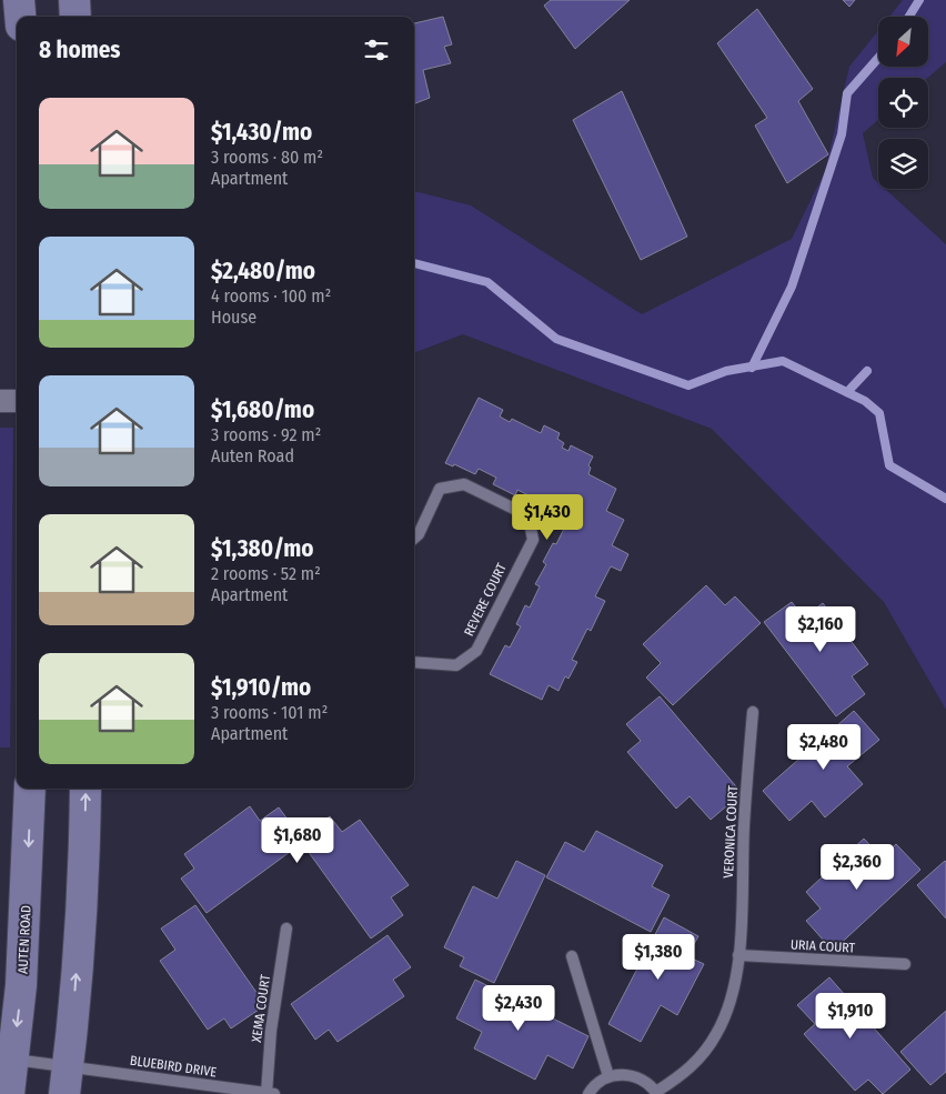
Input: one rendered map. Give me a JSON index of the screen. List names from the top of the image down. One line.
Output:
{"streets":{"street":["AUTEN ROAD"],"lane":["REVERE COURT","VERONICA COURT","URIA COURT","XEMA COURT","BLUEBIRD DRIVE"]},"crossings":[["VERONICA COURT","URIA COURT"],["AUTEN ROAD","BLUEBIRD DRIVE"],["XEMA COURT","BLUEBIRD DRIVE"]],"north":"bottom left","page":{"heading":"8 homes","list":[{"name":"$1,430/mo","note":"3 rooms · 80 m² · Apartment"},{"name":"$2,480/mo","note":"4 rooms · 100 m² · House"},{"name":"$1,680/mo","note":"3 rooms · 92 m² · Auten Road"},{"name":"$1,380/mo","note":"2 rooms · 52 m² · Apartment"},{"name":"$1,910/mo","note":"3 rooms · 101 m² · Apartment"}],"price":["$1,430","$2,160","$2,480","$1,680","$2,360","$1,380","$2,430","$1,910"]}}
